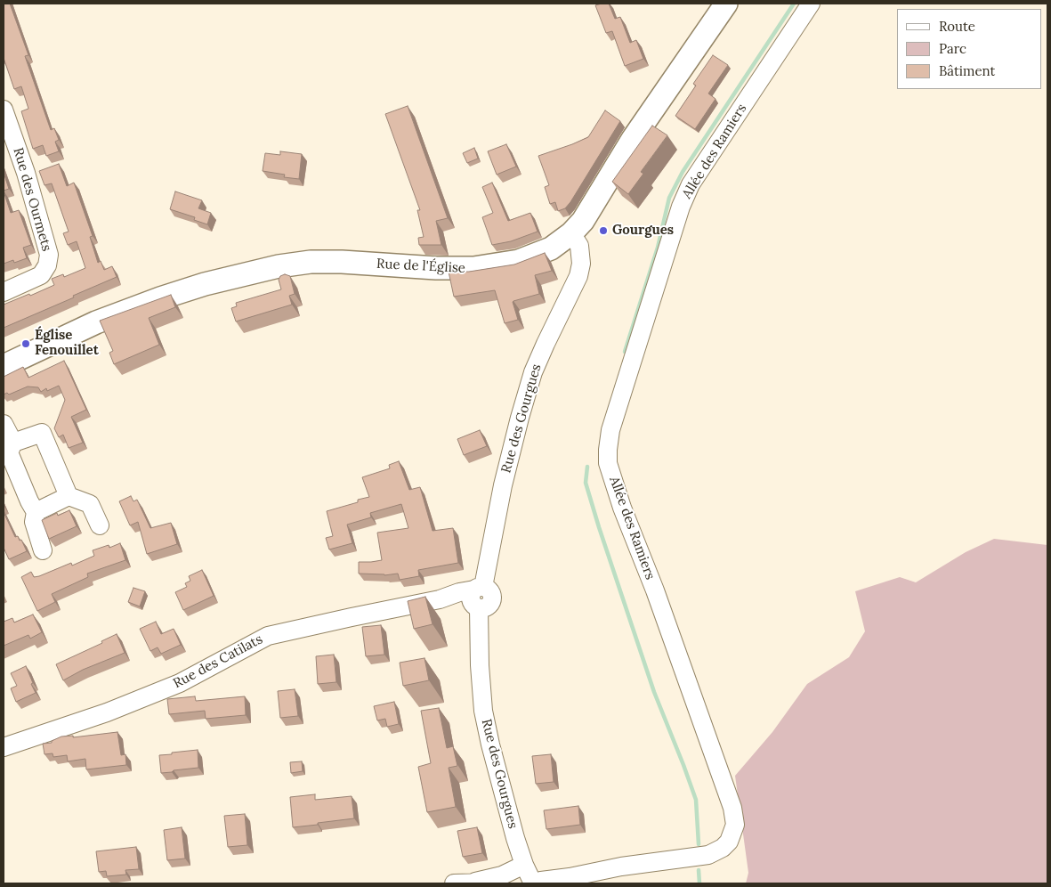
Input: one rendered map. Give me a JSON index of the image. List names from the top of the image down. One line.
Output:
{"streets":{"main road":["Rue de l'Église"],"street":["Allée des Ramiers","Rue des Ourmets","Rue des Gourgues","Rue des Catilats"]},"crossings":[["Allée des Ramiers","Rue des Gourgues"],["Rue de l'Église","Rue des Gourgues"],["Rue des Gourgues","Rue des Catilats"]],"places":["Gourgues","Église Fenouillet"],"legend":["Route","Parc","Bâtiment"]}
